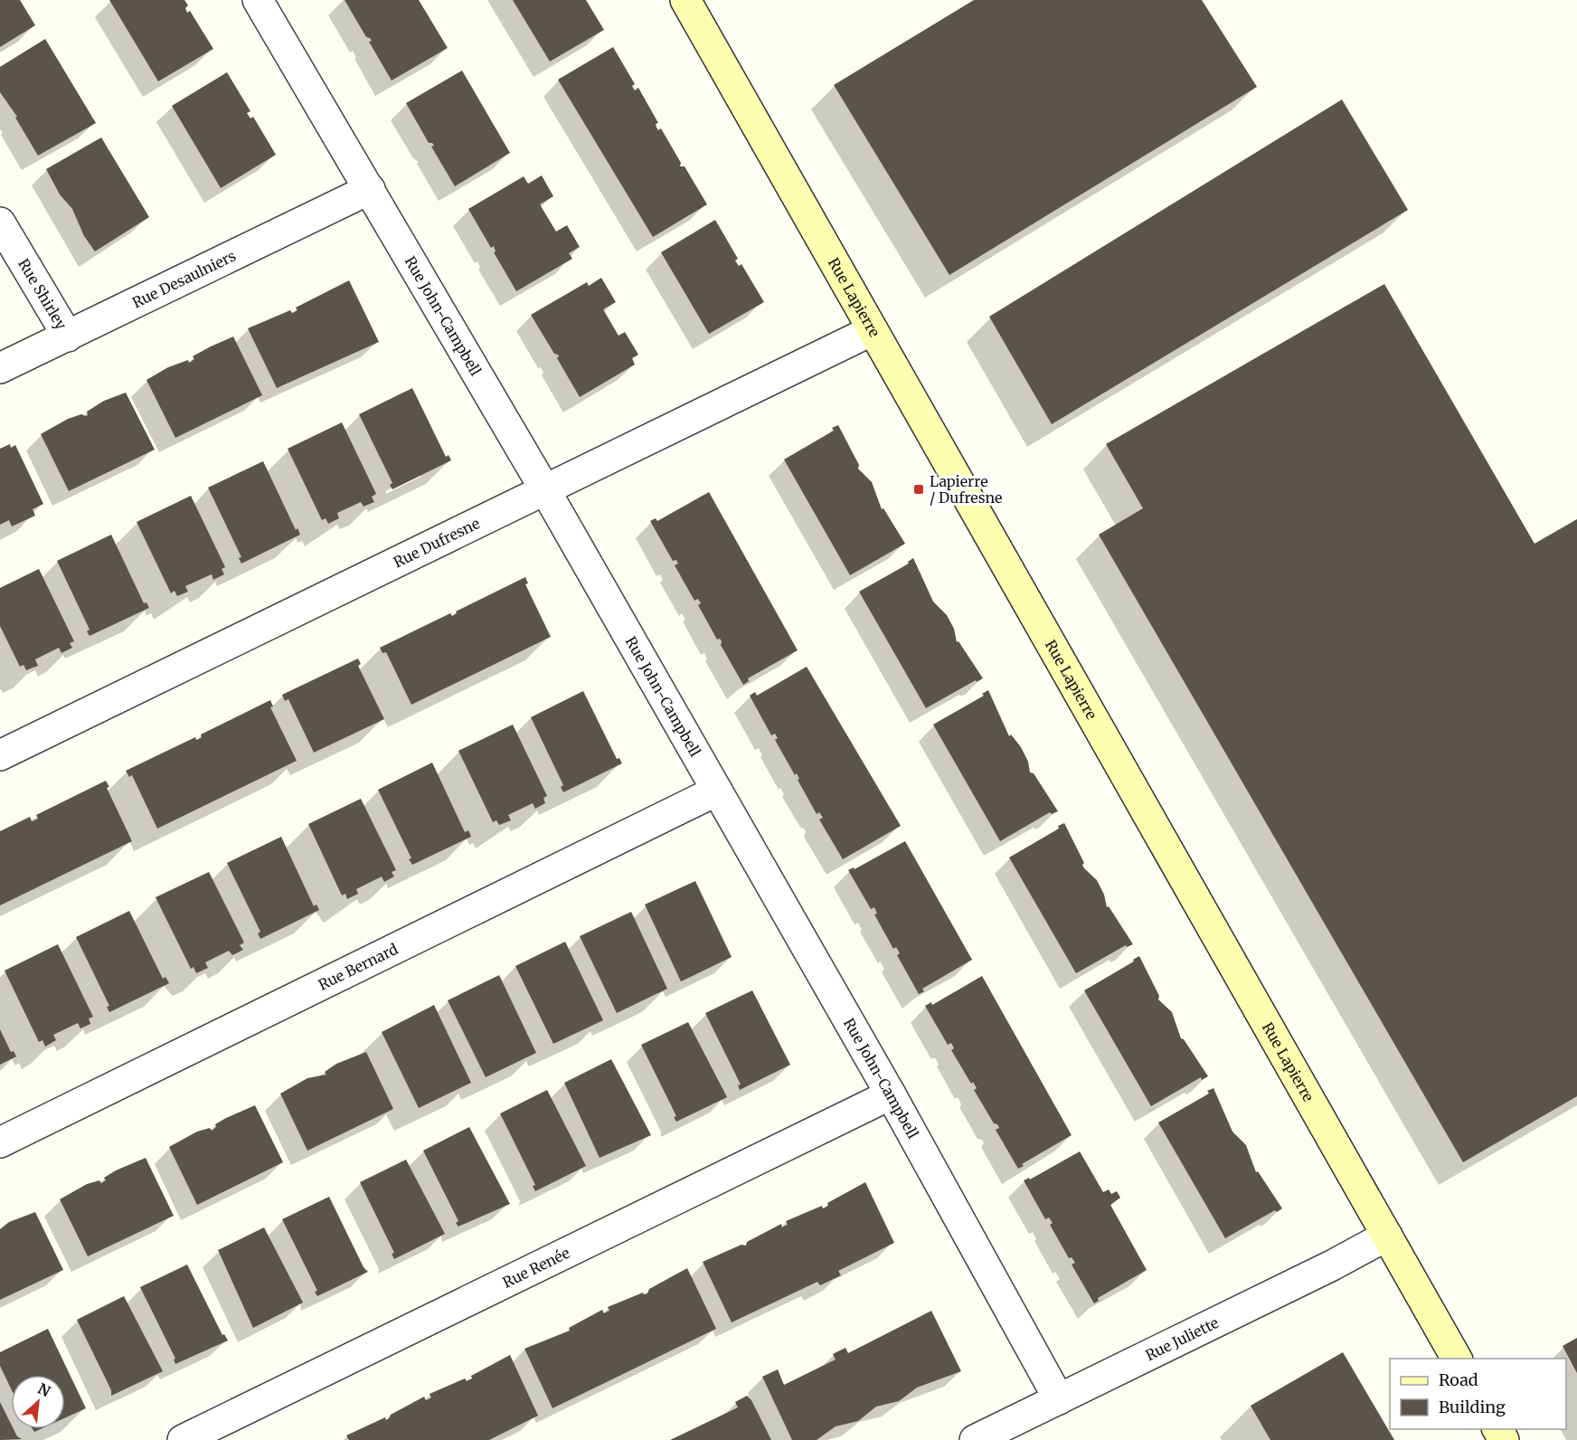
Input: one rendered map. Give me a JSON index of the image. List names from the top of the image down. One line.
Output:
{"streets":{"street":["Rue Desaulniers","Rue Shirley","Rue Lapierre","Rue John-Campbell","Rue Dufresne","Rue Bernard","Rue Renée","Rue Juliette"]},"crossings":[["Rue Desaulniers","Rue Shirley"],["Rue Desaulniers","Rue John-Campbell"],["Rue Lapierre","Rue Dufresne"],["Rue Lapierre","Rue Juliette"],["Rue John-Campbell","Rue Dufresne"],["Rue John-Campbell","Rue Bernard"],["Rue John-Campbell","Rue Renée"],["Rue John-Campbell","Rue Juliette"]],"places":{"transit":["Lapierre / Dufresne"]},"legend":["Road","Building"],"north":"top right"}
